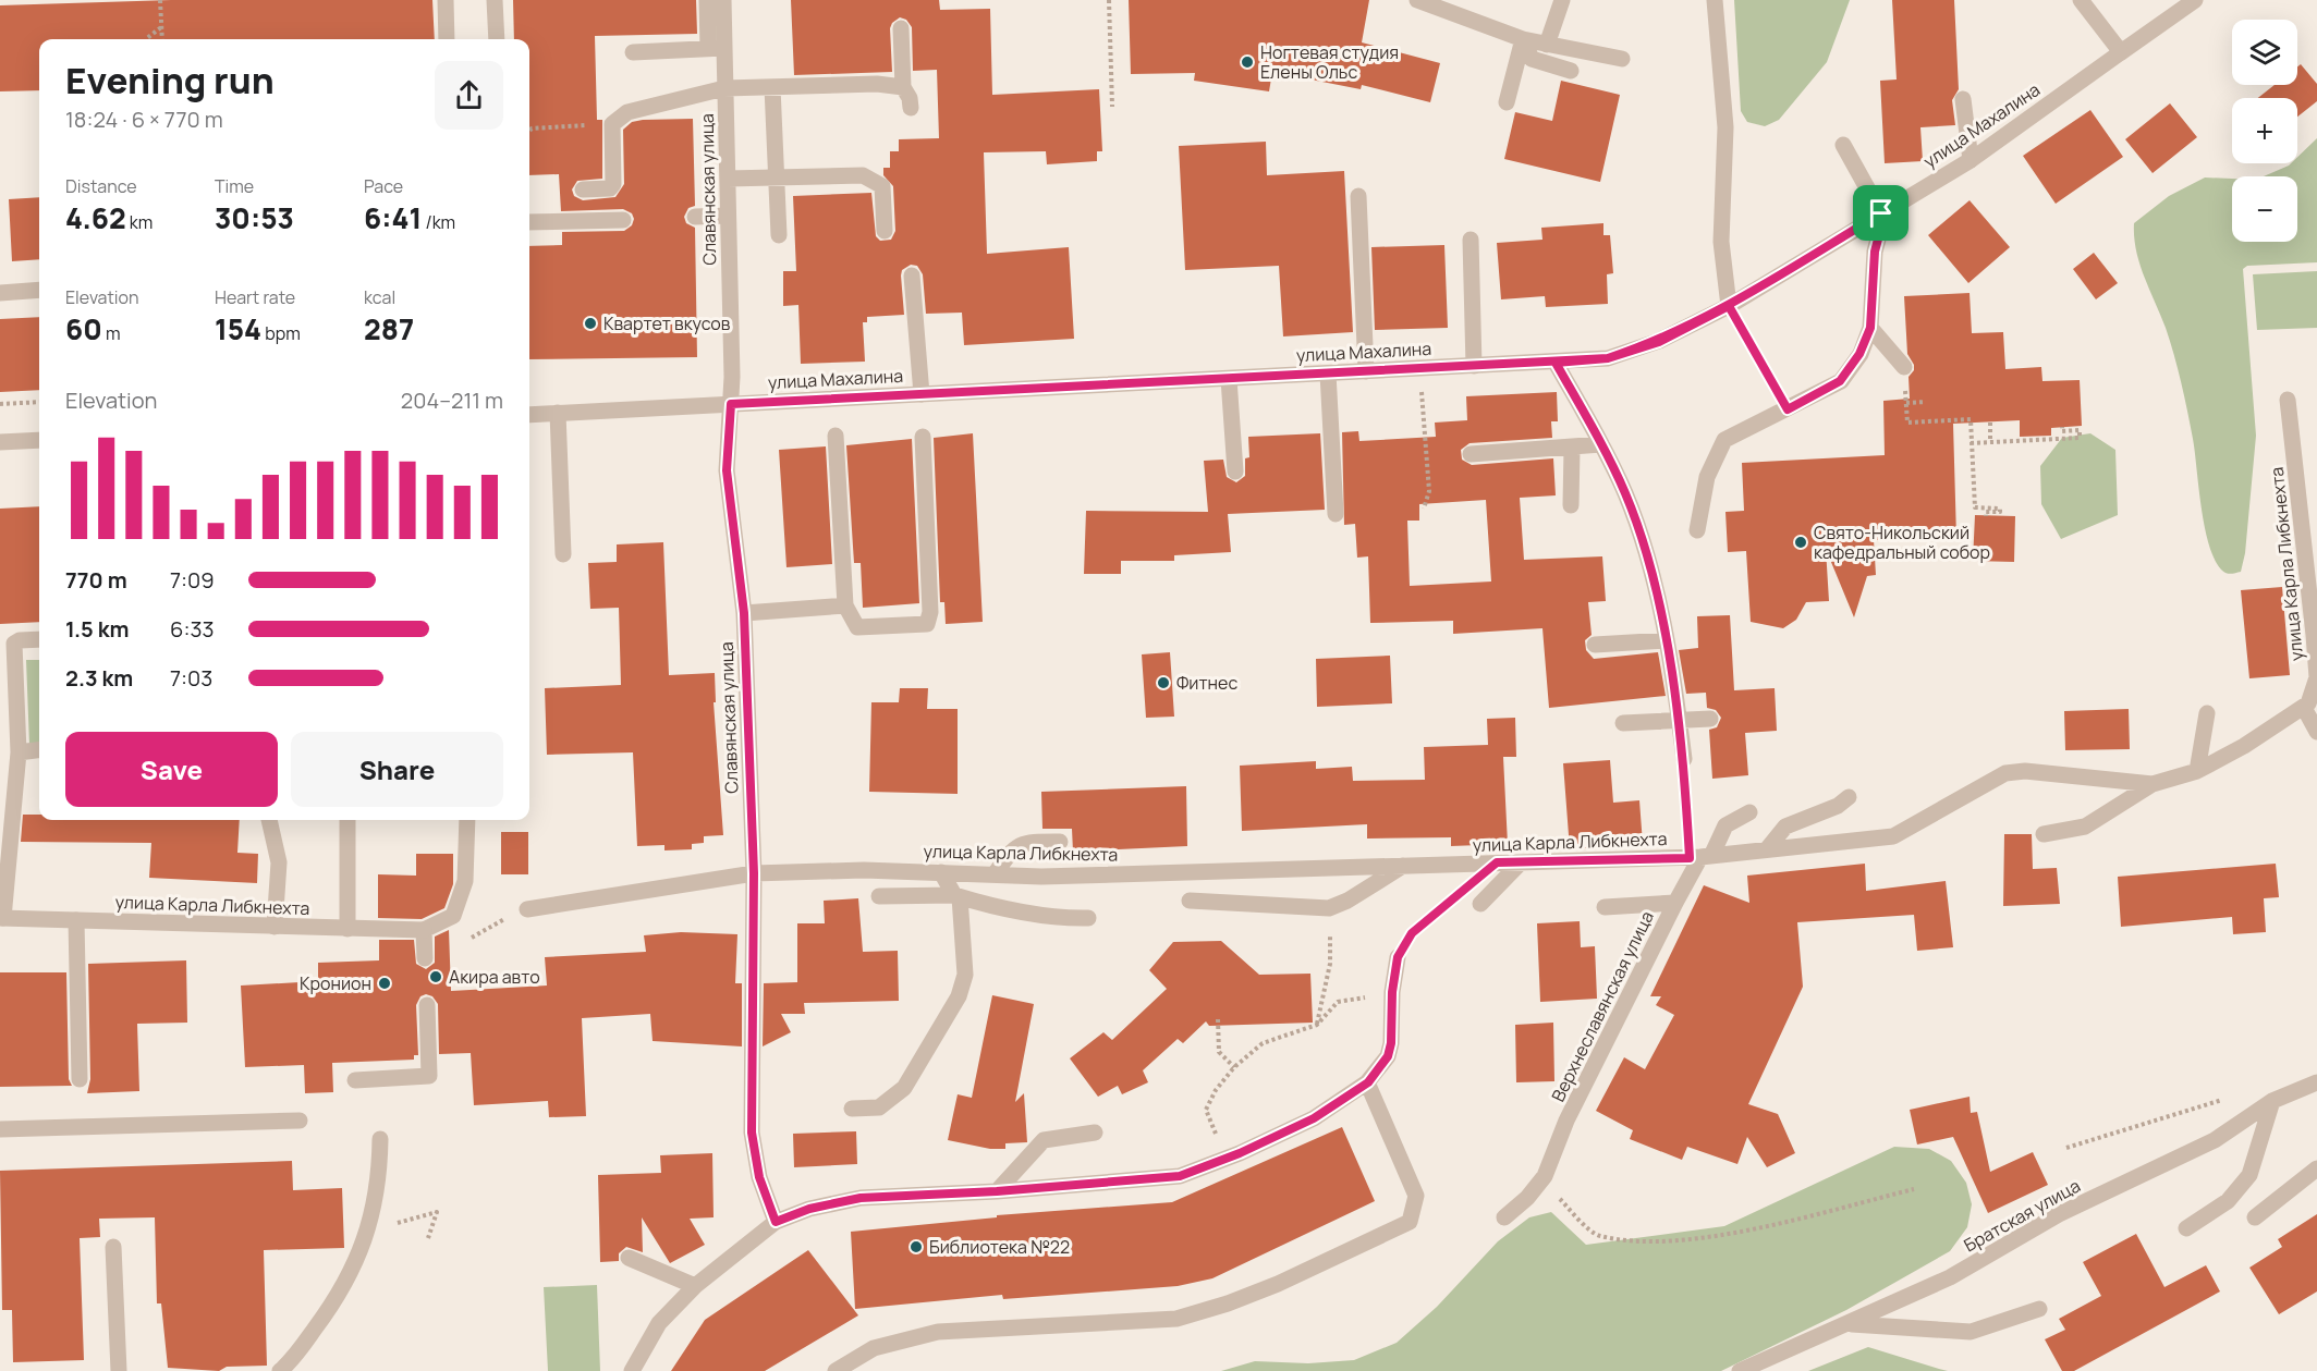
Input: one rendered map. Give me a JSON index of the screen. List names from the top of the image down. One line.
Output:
{"streets":{"street":["улица Махалина","Славянская улица","улица Карла Либкнехта","Верхнеславянская улица","Братская улица"]},"crossings":[["улица Махалина","Славянская улица"],["Славянская улица","улица Карла Либкнехта"],["улица Карла Либкнехта","Верхнеславянская улица"]],"places":["Ногтевая студия Елены Ольс","Квартет вкусов","Свято-Никольский кафедральный собор","Фитнес","Акира авто","Кронион","Библиотека №22"],"page":{"map_buttons":["+","−"],"heading":["Evening run","18:24 · 6 × 770 m"],"stats":[["Distance","4.62 km"],["Time","30:53"],["Pace","6:41 /km"],["Elevation","60 m"],["Heart rate","154 bpm"],["kcal","287"]],"chart":["Elevation","204–211 m"],"list":[{"name":"770 m","note":"7:09"},{"name":"1.5 km","note":"6:33"},{"name":"2.3 km","note":"7:03"}],"buttons":["Save","Share"]}}
